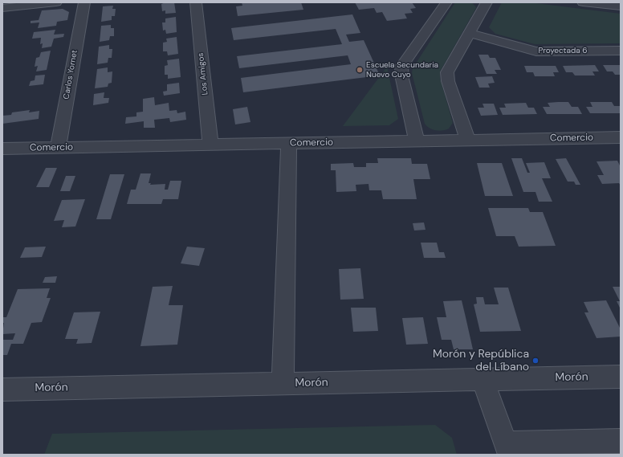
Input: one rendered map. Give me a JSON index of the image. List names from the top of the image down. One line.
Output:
{"streets":{"street":["Proyectada 6","Los Amigos","Carlos Yornet","Comercio","Morón"]},"crossings":[["Los Amigos","Comercio"],["Carlos Yornet","Comercio"]],"places":["Escuela Secundaria Nuevo Cuyo","Morón y República del Líbano"]}
